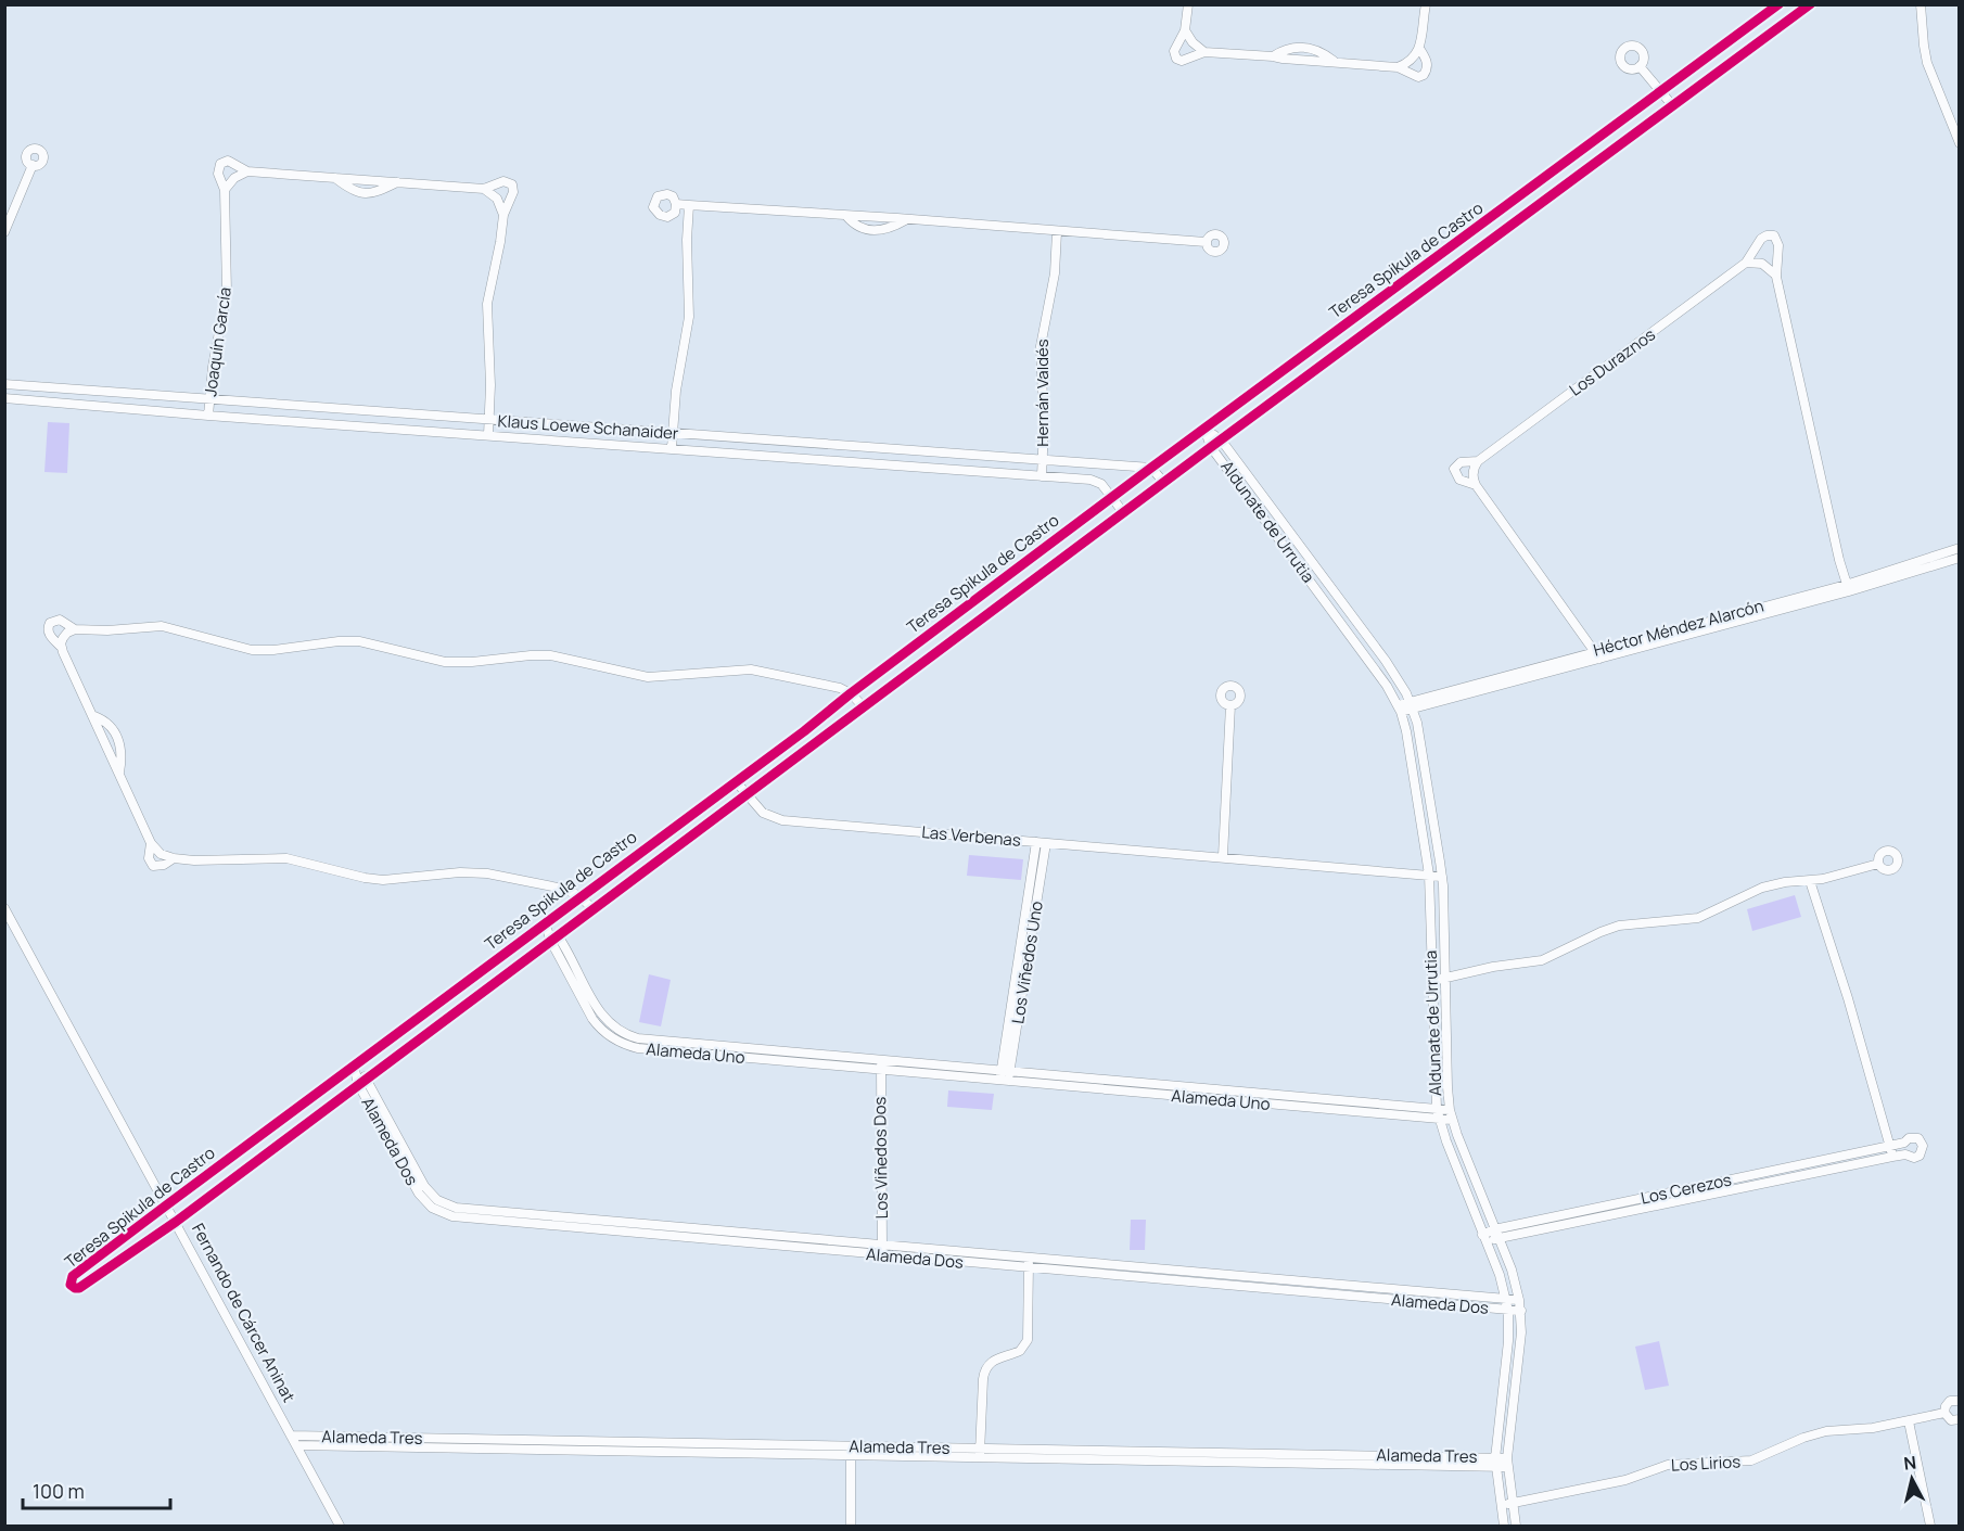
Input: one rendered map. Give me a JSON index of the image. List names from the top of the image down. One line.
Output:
{"streets":{"street":["Teresa Spikula de Castro","Joaquín García","Los Duraznos","Hernán Valdés","Klaus Loewe Schanaider","Aldunate de Urrutia","Héctor Méndez Alarcón","Las Verbenas","Los Viñedos Uno","Alameda Uno","Alameda Dos","Los Viñedos Dos","Los Cerezos","Fernando de Cárcer Aninat","Alameda Tres","Los Lirios"]},"crossings":[["Teresa Spikula de Castro","Klaus Loewe Schanaider"],["Teresa Spikula de Castro","Aldunate de Urrutia"],["Teresa Spikula de Castro","Las Verbenas"],["Teresa Spikula de Castro","Alameda Uno"],["Teresa Spikula de Castro","Alameda Dos"],["Teresa Spikula de Castro","Fernando de Cárcer Aninat"],["Joaquín García","Klaus Loewe Schanaider"],["Los Duraznos","Héctor Méndez Alarcón"],["Hernán Valdés","Klaus Loewe Schanaider"],["Aldunate de Urrutia","Héctor Méndez Alarcón"],["Aldunate de Urrutia","Las Verbenas"],["Aldunate de Urrutia","Alameda Uno"],["Aldunate de Urrutia","Alameda Dos"],["Aldunate de Urrutia","Los Cerezos"],["Aldunate de Urrutia","Alameda Tres"],["Aldunate de Urrutia","Los Lirios"],["Las Verbenas","Los Viñedos Uno"],["Los Viñedos Uno","Alameda Uno"],["Alameda Uno","Los Viñedos Dos"],["Alameda Dos","Los Viñedos Dos"],["Fernando de Cárcer Aninat","Alameda Tres"]],"scale_bar":"100 m","north":"top"}
